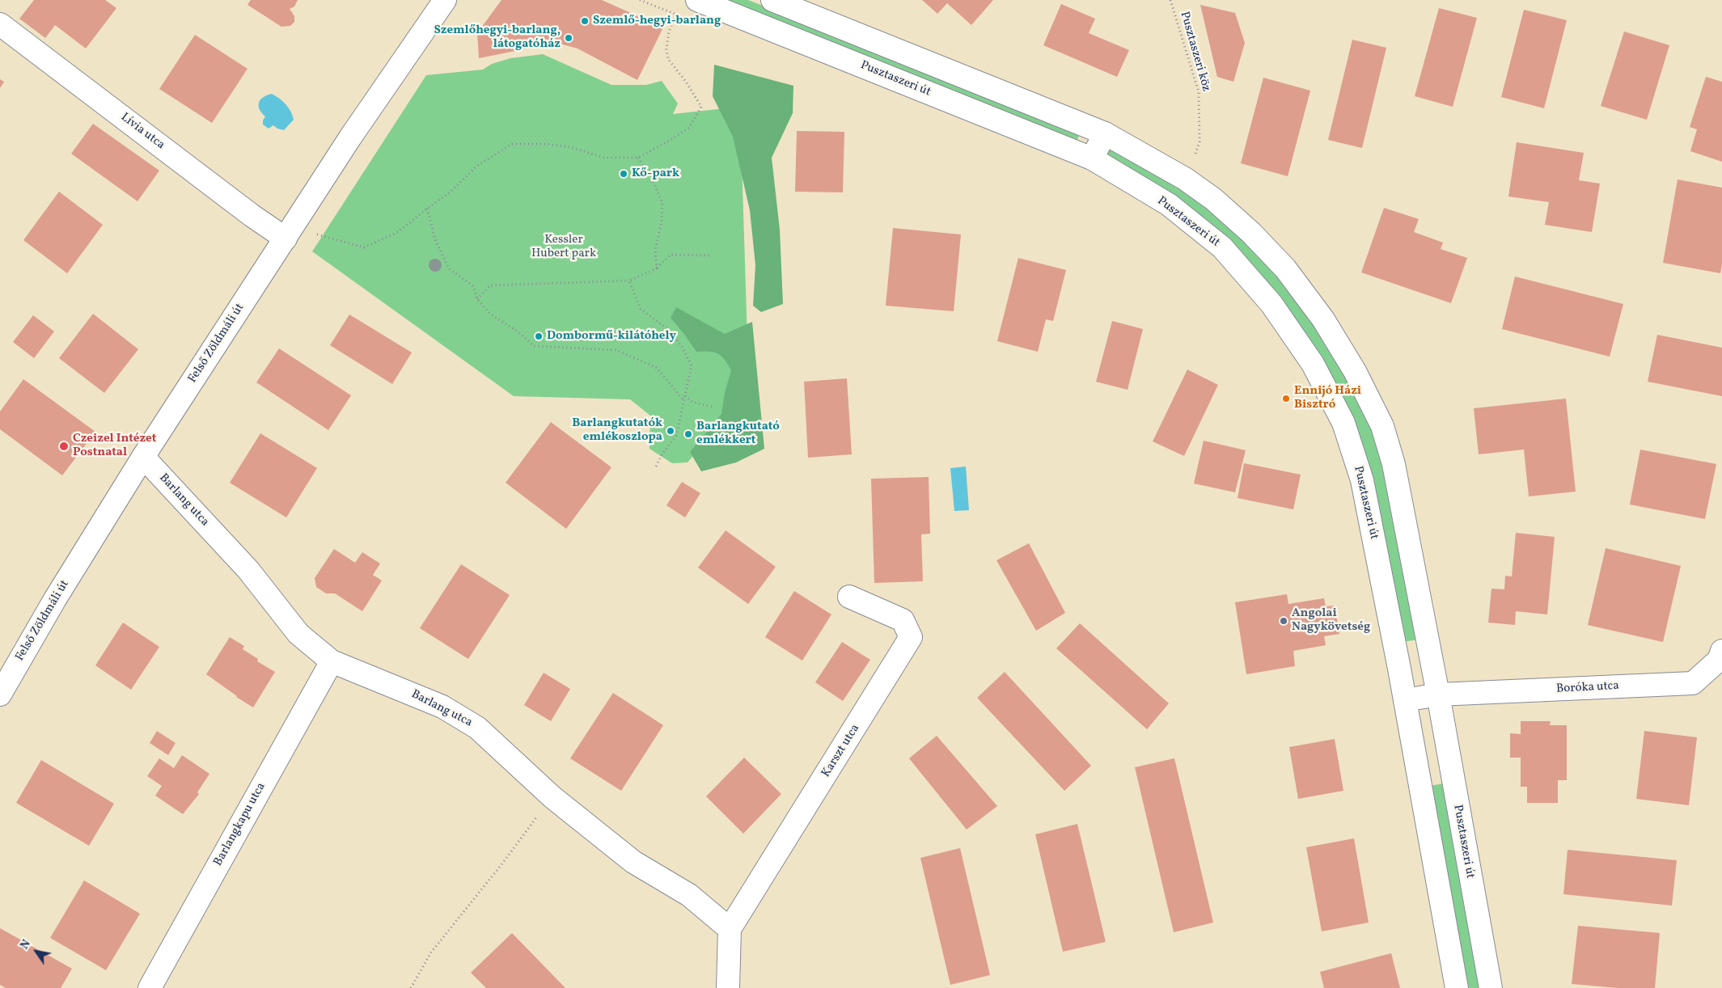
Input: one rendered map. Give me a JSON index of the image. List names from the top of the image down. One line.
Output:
{"streets":{"street":["Pusztaszeri út","Lívia utca","Felső Zöldmáli út","Barlang utca","Boróka utca","Karszt utca","Barlangkapu utca"],"path":["Pusztaszeri köz"]},"crossings":[["Pusztaszeri köz","Pusztaszeri út"],["Pusztaszeri út","Boróka utca"],["Lívia utca","Felső Zöldmáli út"],["Felső Zöldmáli út","Barlang utca"],["Barlang utca","Karszt utca"],["Barlang utca","Barlangkapu utca"]],"parks":["Kessler Hubert park"],"places":["Szemlő-hegyi-barlang","Szemlőhegyi-barlang, látogatóház","Kő-park","Dombormű-kilátóhely","Ennijó Házi Bisztró","Barlangkutatók emlékoszlopa","Barlangkutató emlékkert","Czeizel Intézet Postnatal","Angolai Nagykövetség"],"north":"top left"}
